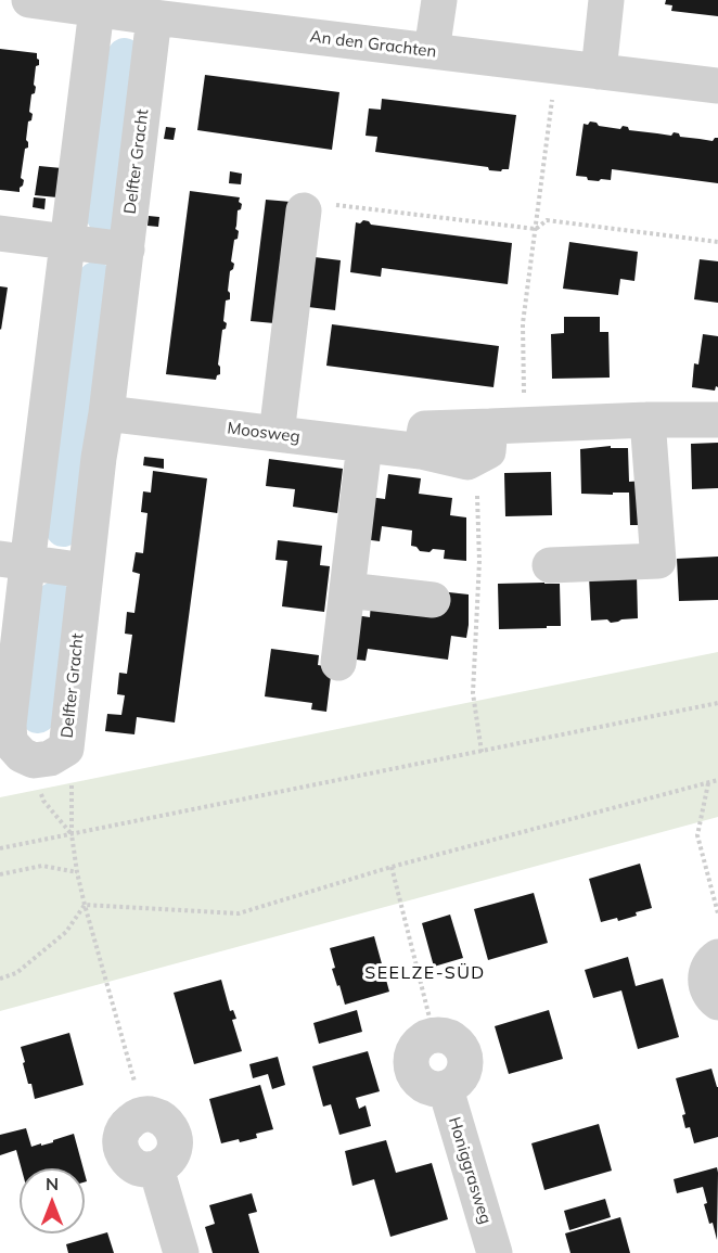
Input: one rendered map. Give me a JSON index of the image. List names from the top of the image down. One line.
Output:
{"streets":{"street":["An den Grachten","Delfter Gracht","Moosweg","Honiggrasweg"]},"crossings":[["An den Grachten","Delfter Gracht"],["Delfter Gracht","Moosweg"]],"districts":["SEELZE-SÜD"],"north":"top"}
